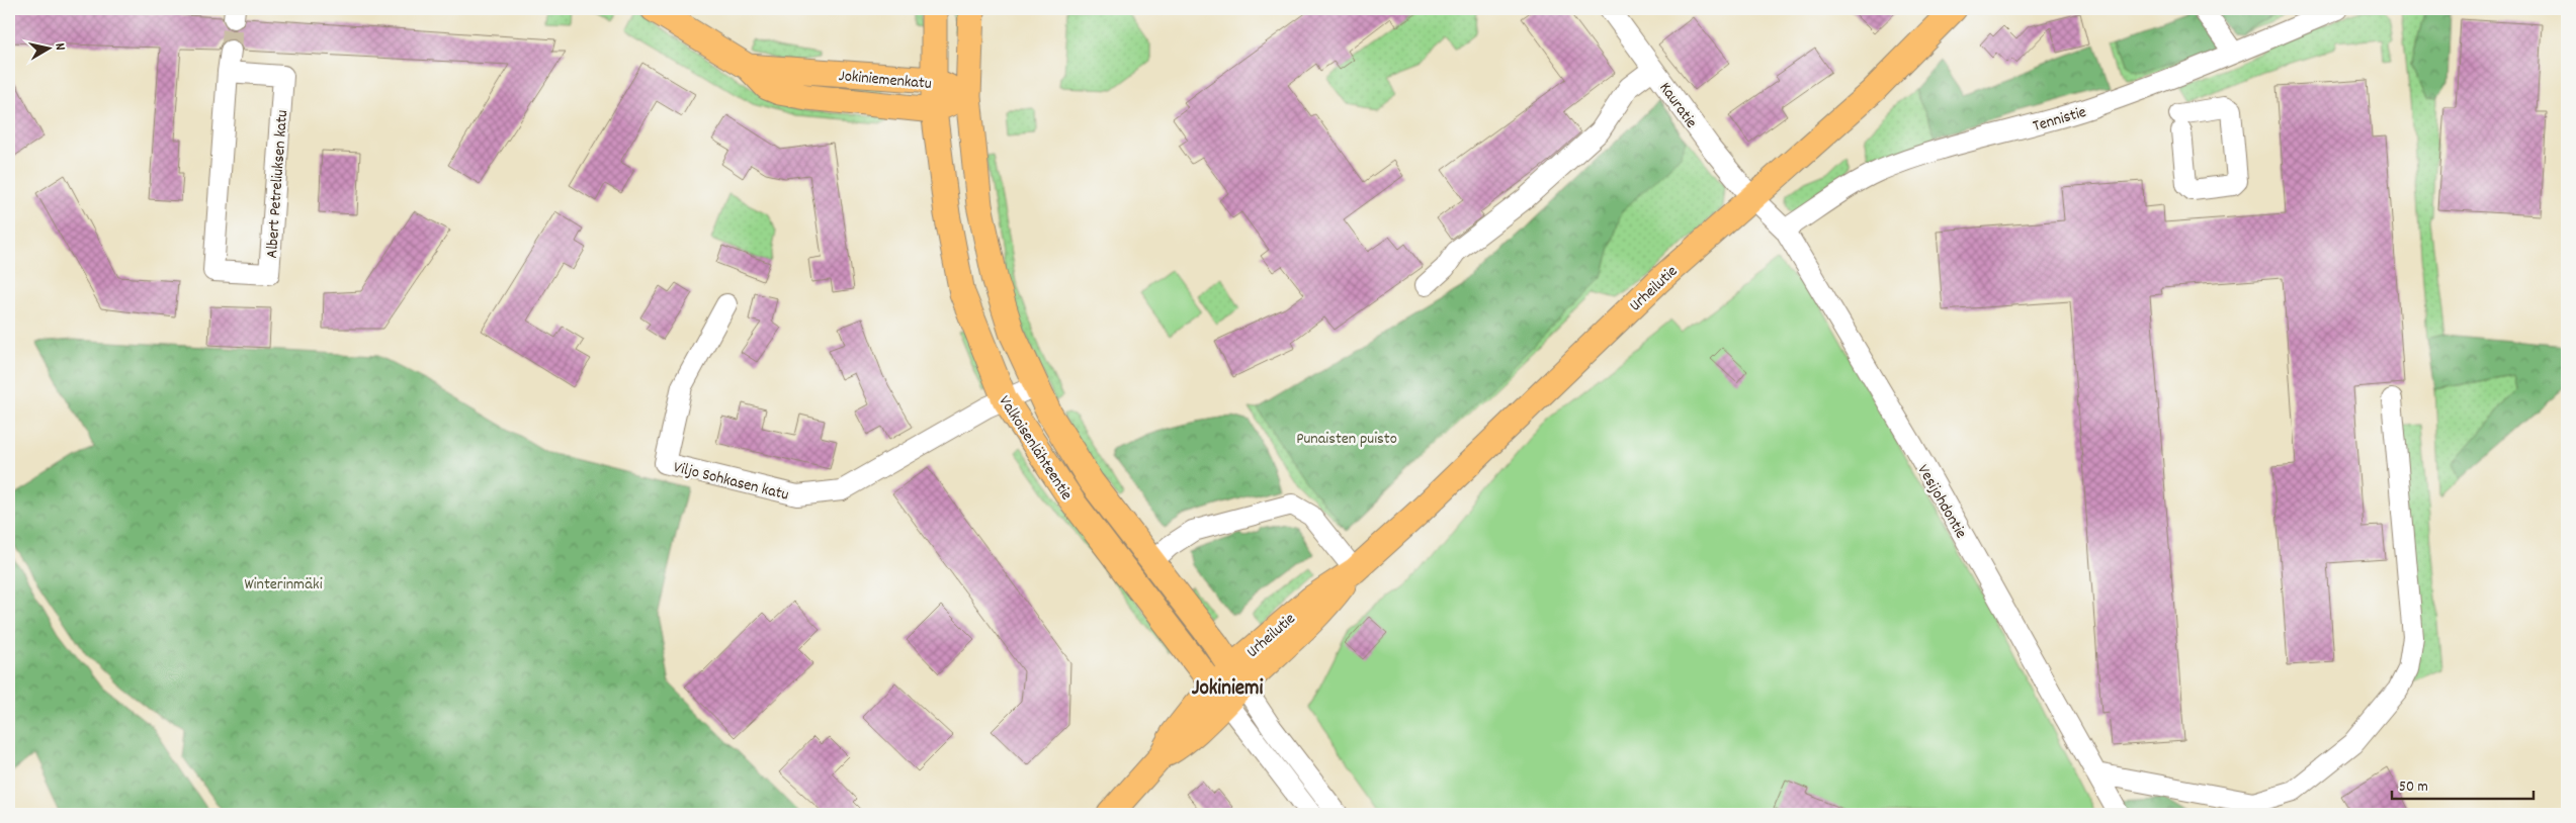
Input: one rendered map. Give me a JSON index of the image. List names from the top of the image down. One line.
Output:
{"streets":{"main road":["Jokiniemenkatu","Urheilutie","Valkoisenlähteentie"],"street":["Kauratie","Tennistie","Albert Petreliuksen katu","Viljo Sohkasen katu","Vesijohdontie"]},"crossings":[["Jokiniemenkatu","Valkoisenlähteentie"],["Kauratie","Urheilutie"],["Kauratie","Vesijohdontie"],["Tennistie","Vesijohdontie"],["Urheilutie","Valkoisenlähteentie"],["Urheilutie","Vesijohdontie"],["Valkoisenlähteentie","Viljo Sohkasen katu"]],"districts":["Jokiniemi"],"parks":["Punaisten puisto","Winterinmäki"],"scale_bar":"50 m","north":"right"}
